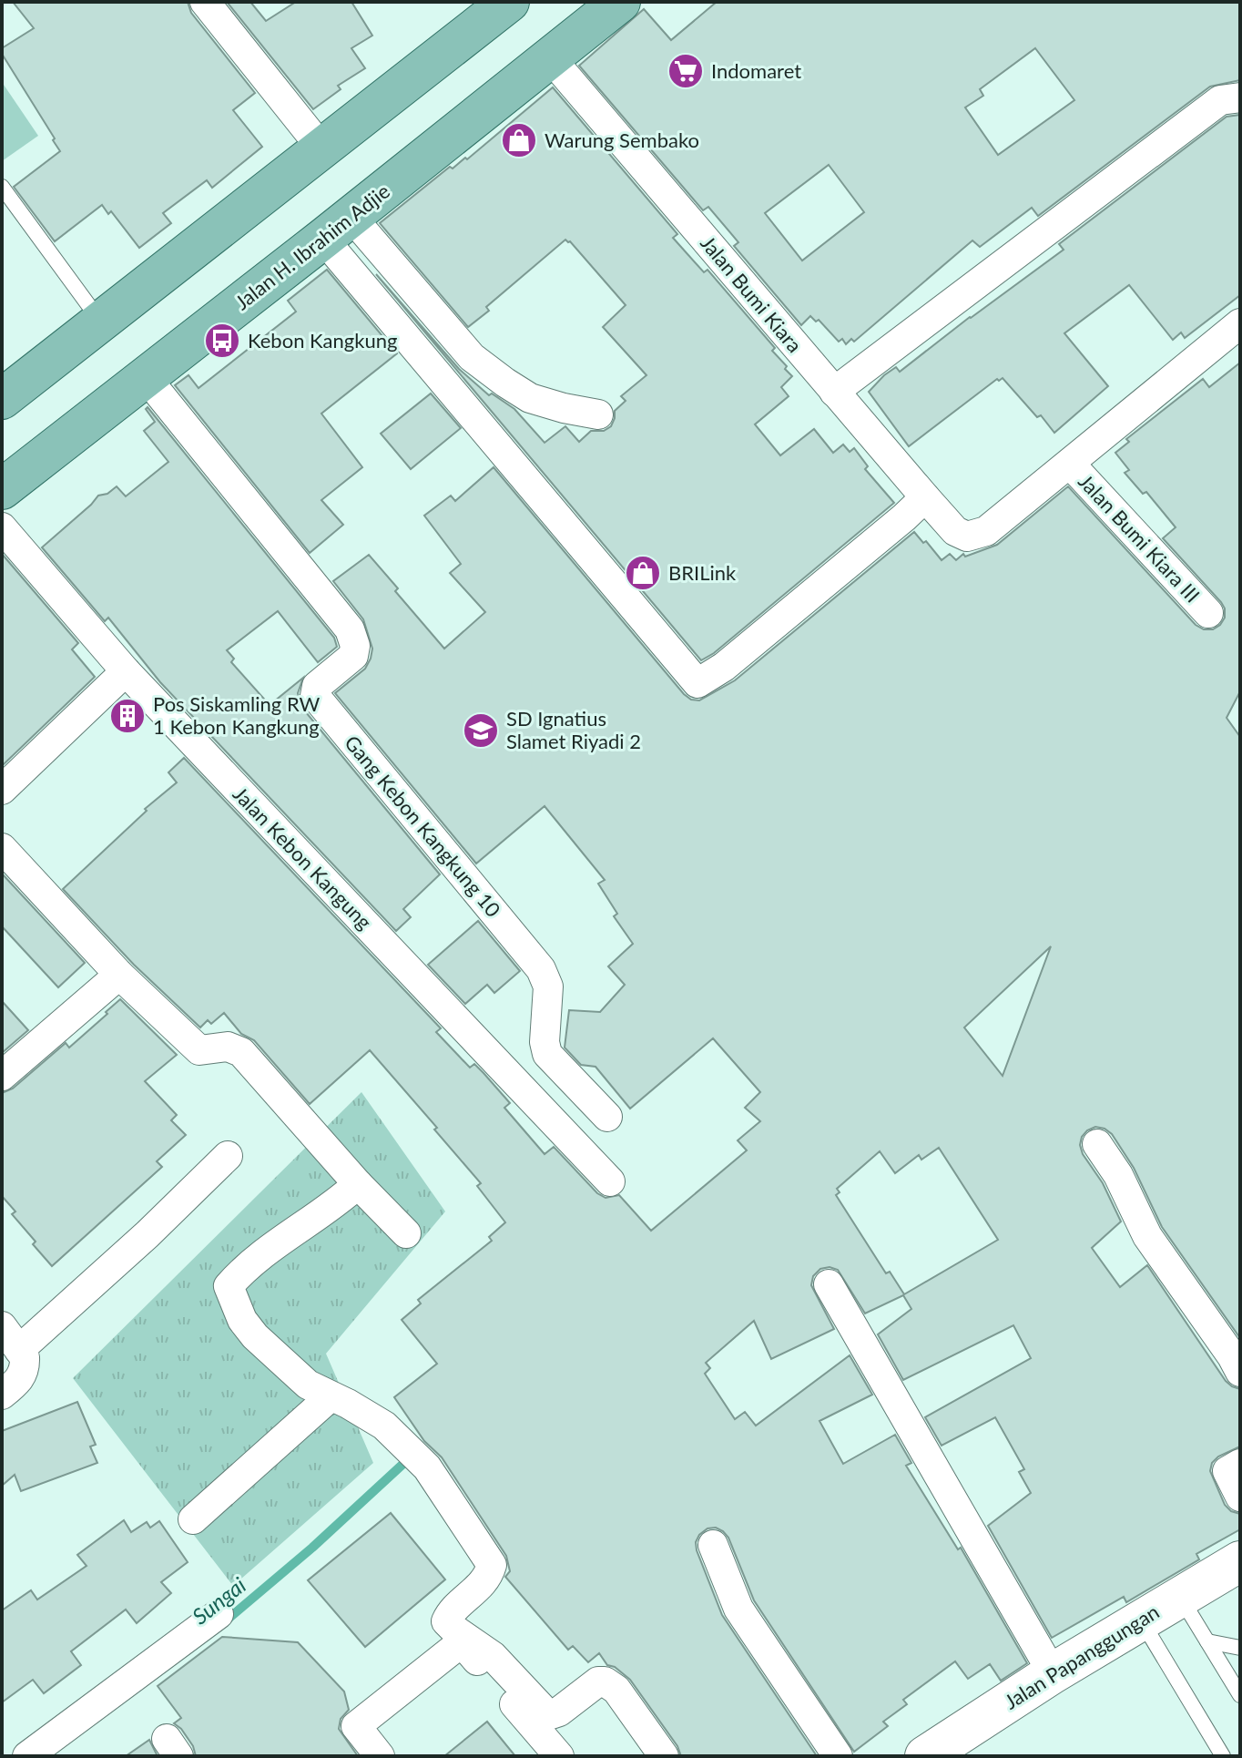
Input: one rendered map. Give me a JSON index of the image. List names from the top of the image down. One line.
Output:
{"streets":{"main road":["Jalan H. Ibrahim Adjie"],"street":["Jalan Bumi Kiara","Jalan Bumi Kiara III","Gang Kebon Kangkung 10","Jalan Kebon Kangung","Jalan Papanggungan"]},"crossings":[["Jalan H. Ibrahim Adjie","Jalan Bumi Kiara"],["Jalan H. Ibrahim Adjie","Gang Kebon Kangkung 10"],["Jalan Bumi Kiara","Jalan Bumi Kiara III"]],"water":["Sungai"],"places":{"supermarket":["Indomaret"],"shop":["Warung Sembako","BRILink"],"bus stop":["Kebon Kangkung"],"building":["Pos Siskamling RW 1 Kebon Kangkung"],"school or university":["SD Ignatius Slamet Riyadi 2"]}}
